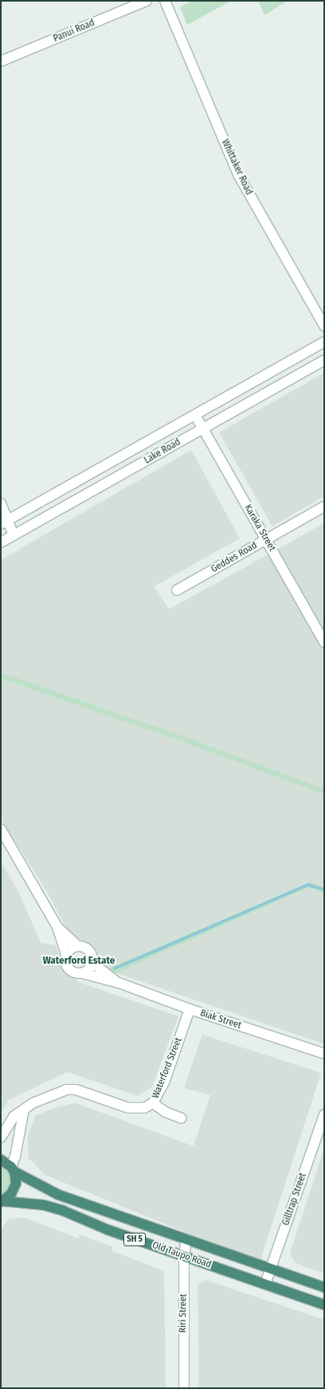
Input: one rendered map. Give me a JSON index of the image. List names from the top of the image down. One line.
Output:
{"streets":{"highway":["SH 5","Old Taupo Road"],"street":["Panui Road","Whittaker Road","Lake Road","Karaka Street","Geddes Road","Biak Street","Waterford Street","Gilltrap Street","Riri Street"]},"crossings":[["Lake Road","Karaka Street"],["Karaka Street","Geddes Road"],["Biak Street","Waterford Street"],["Gilltrap Street","Old Taupo Road"],["SH 5","Old Taupo Road"],["Old Taupo Road","Riri Street"]],"districts":["Waterford Estate"]}
